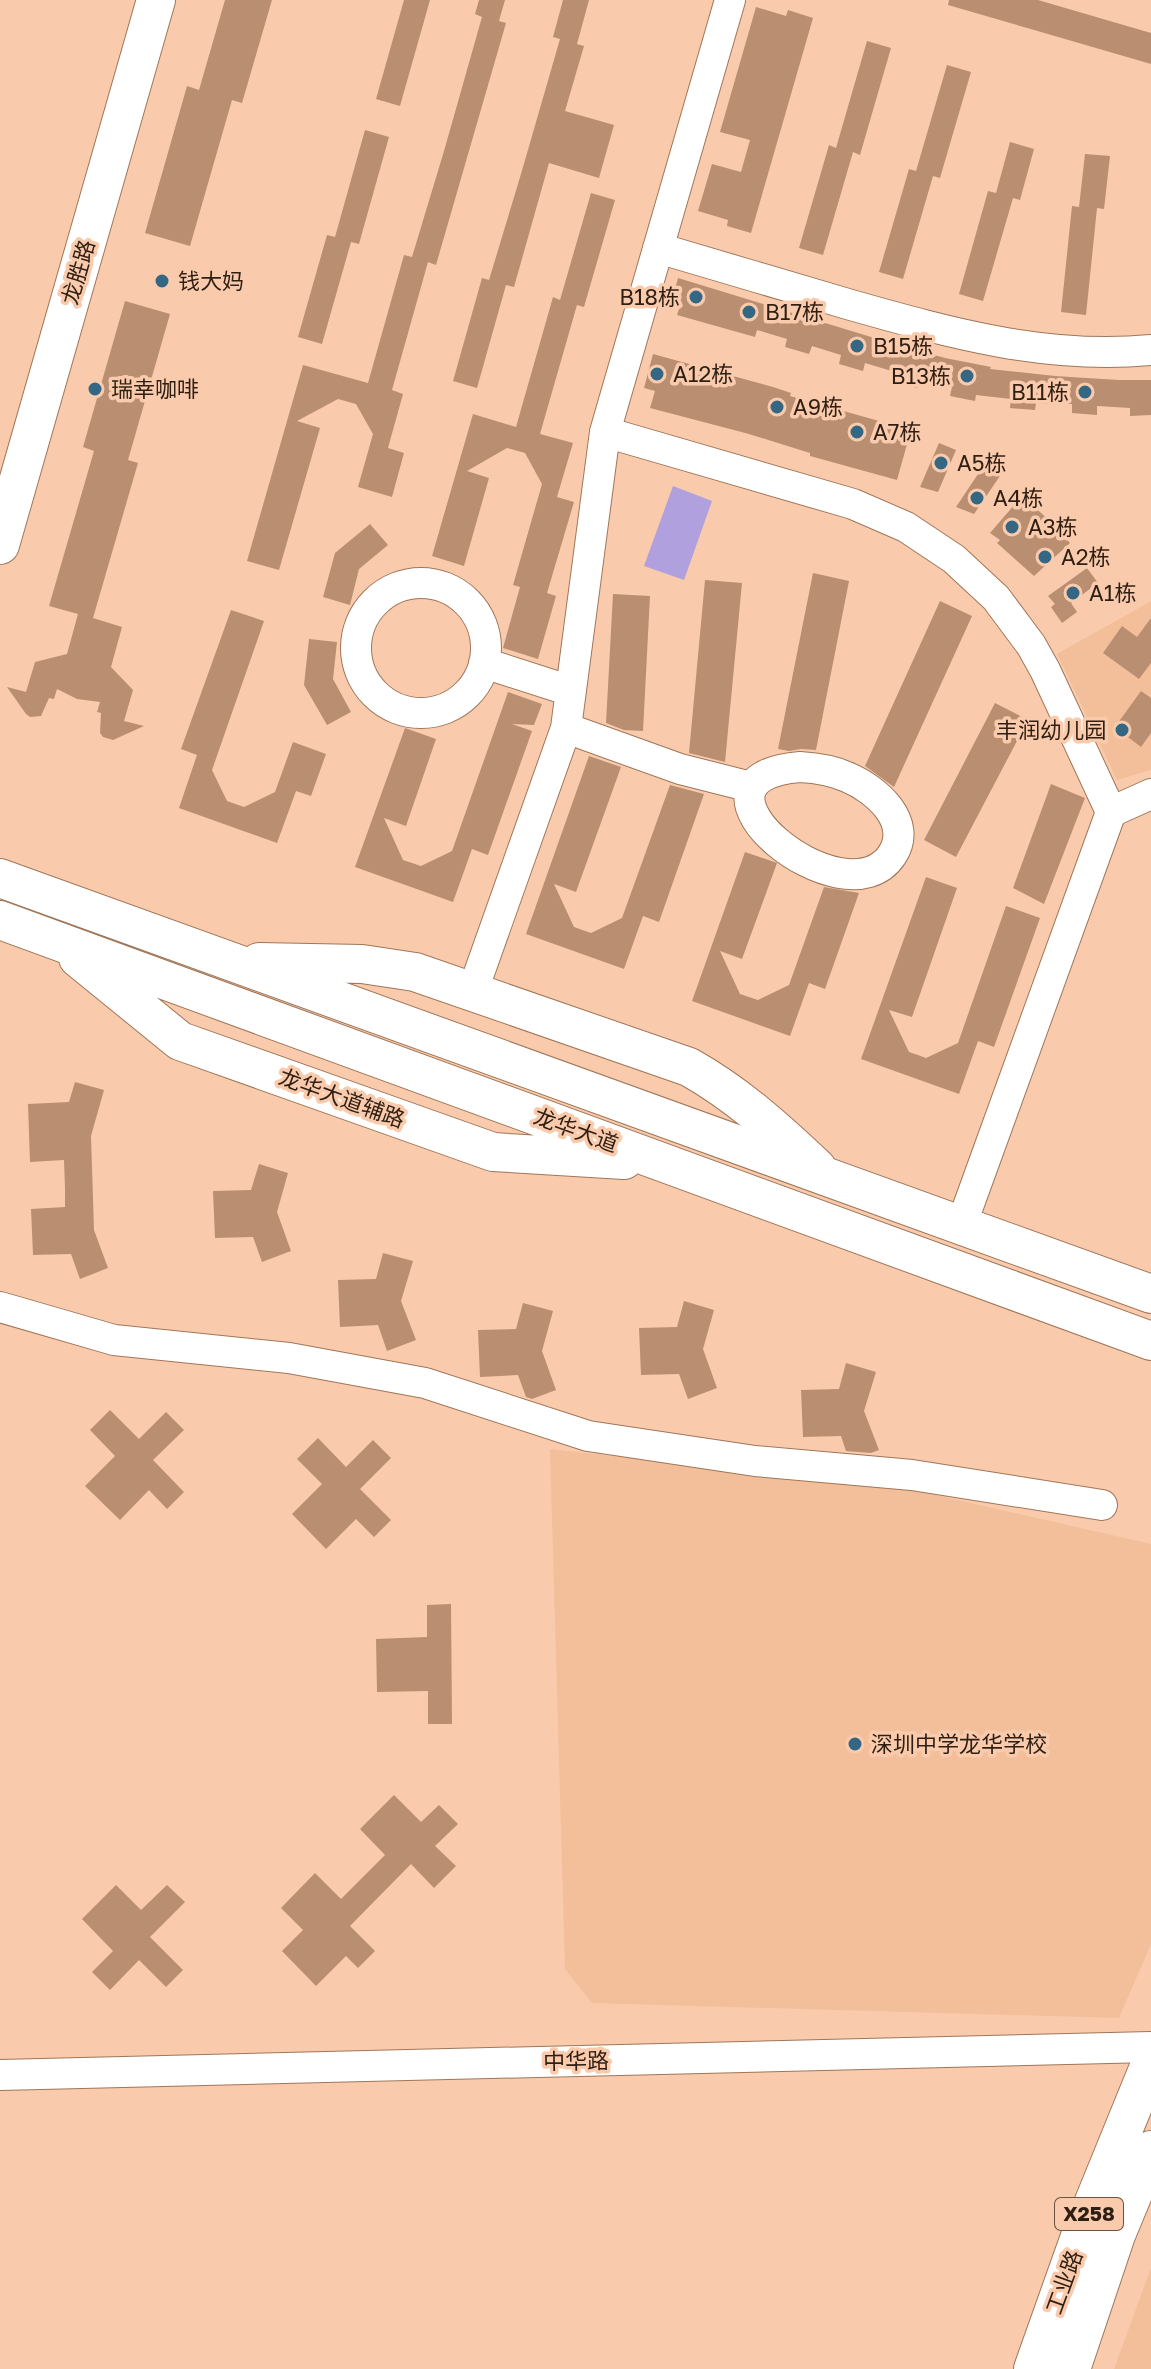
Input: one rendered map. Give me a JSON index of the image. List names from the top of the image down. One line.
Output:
{"streets":{"main road":["龙胜路","龙华大道辅路","龙华大道","X258","工业路"],"street":["中华路"]},"crossings":[["龙华大道辅路","龙华大道"]],"places":["钱大妈","B18栋","B17栋","B15栋","A12栋","B13栋","瑞幸咖啡","B11栋","A9栋","A7栋","A5栋","A4栋","A3栋","A2栋","A1栋","丰润幼儿园","深圳中学龙华学校"]}
